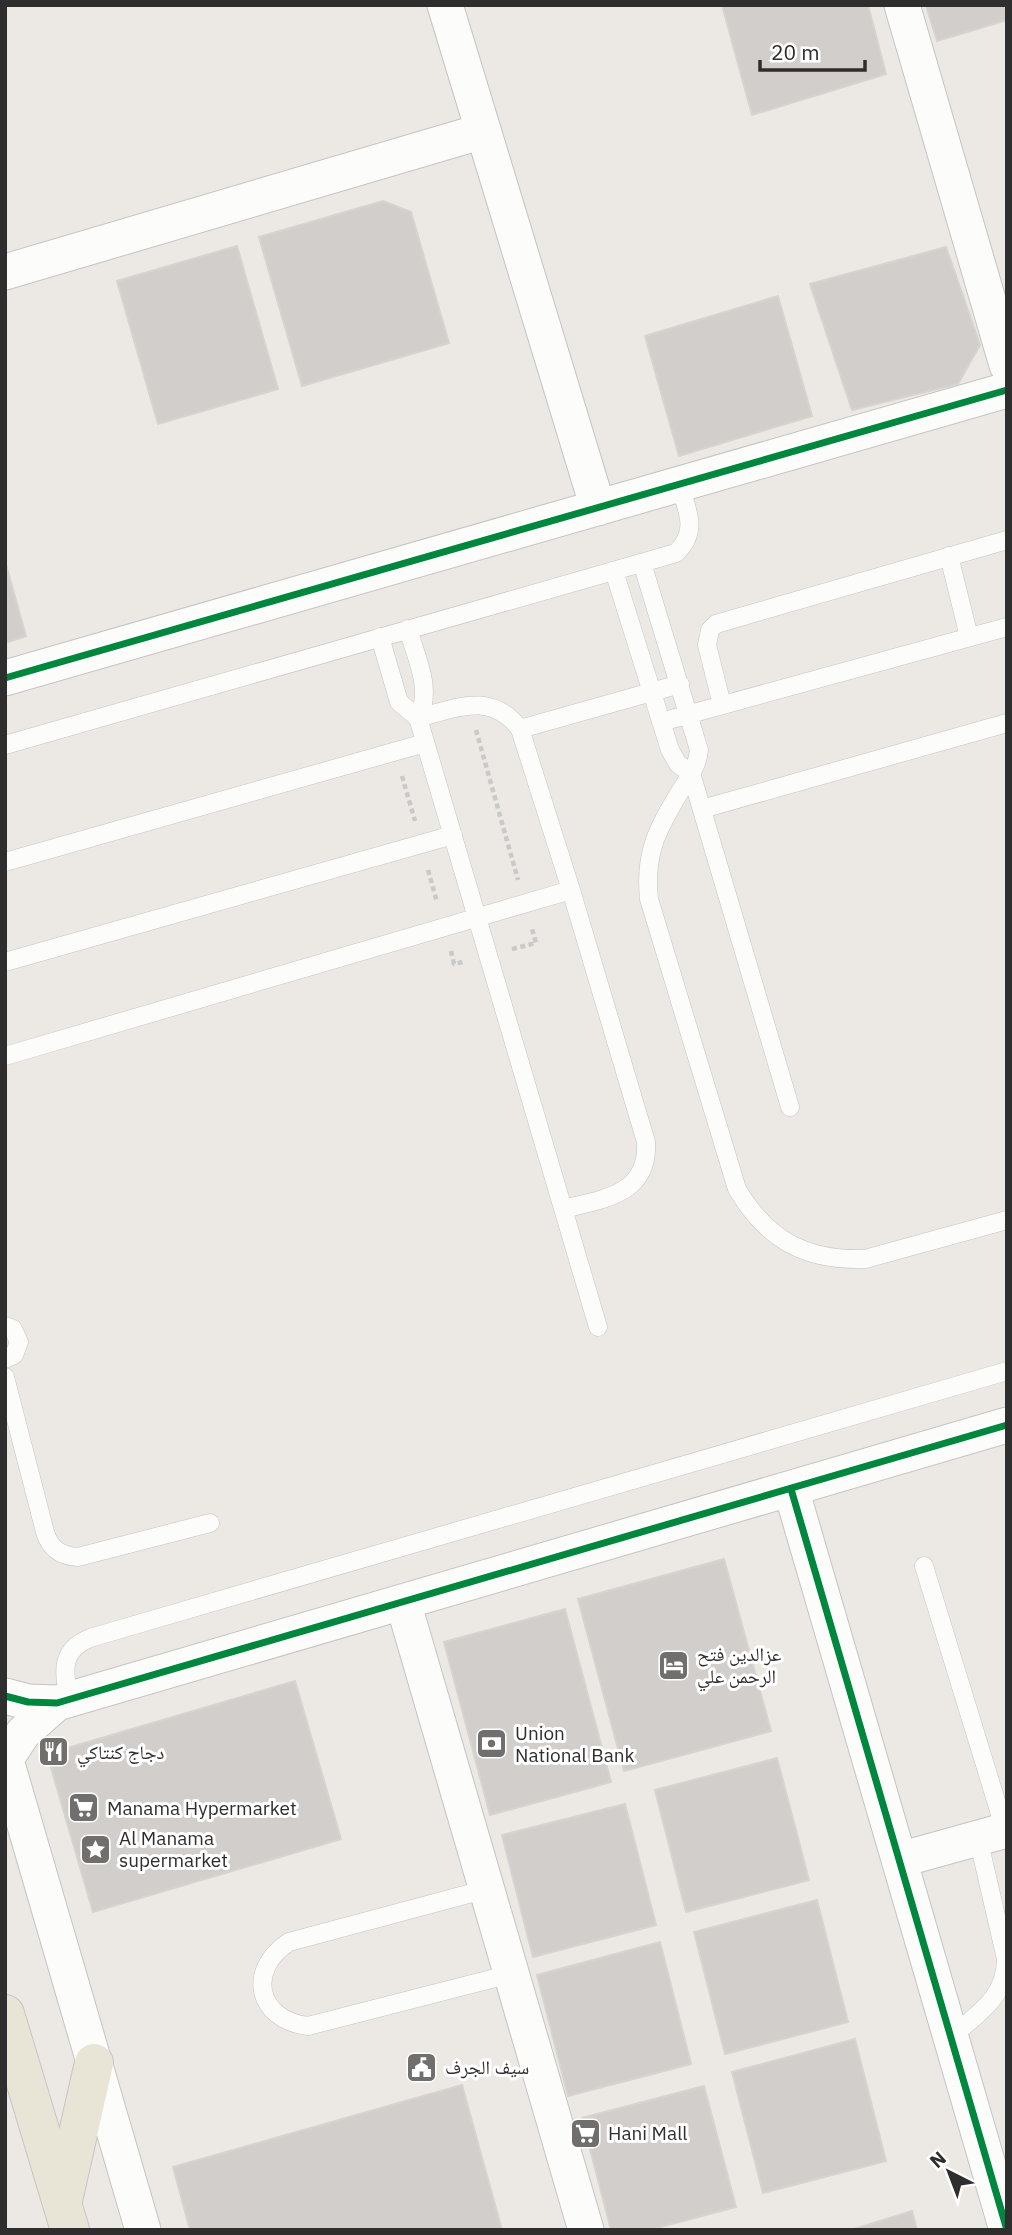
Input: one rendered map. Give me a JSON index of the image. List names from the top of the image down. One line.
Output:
{"places":{"hotel":["عزالدين فتح الرحمن علي"],"bank":["Union National Bank"],"restaurant":["دجاج كنتاكي"],"supermarket":["Manama Hypermarket","Hani Mall"],"place":["Al Manama supermarket"],"public building":["سيف الجرف"]},"scale_bar":"20 m","north":"top left"}
